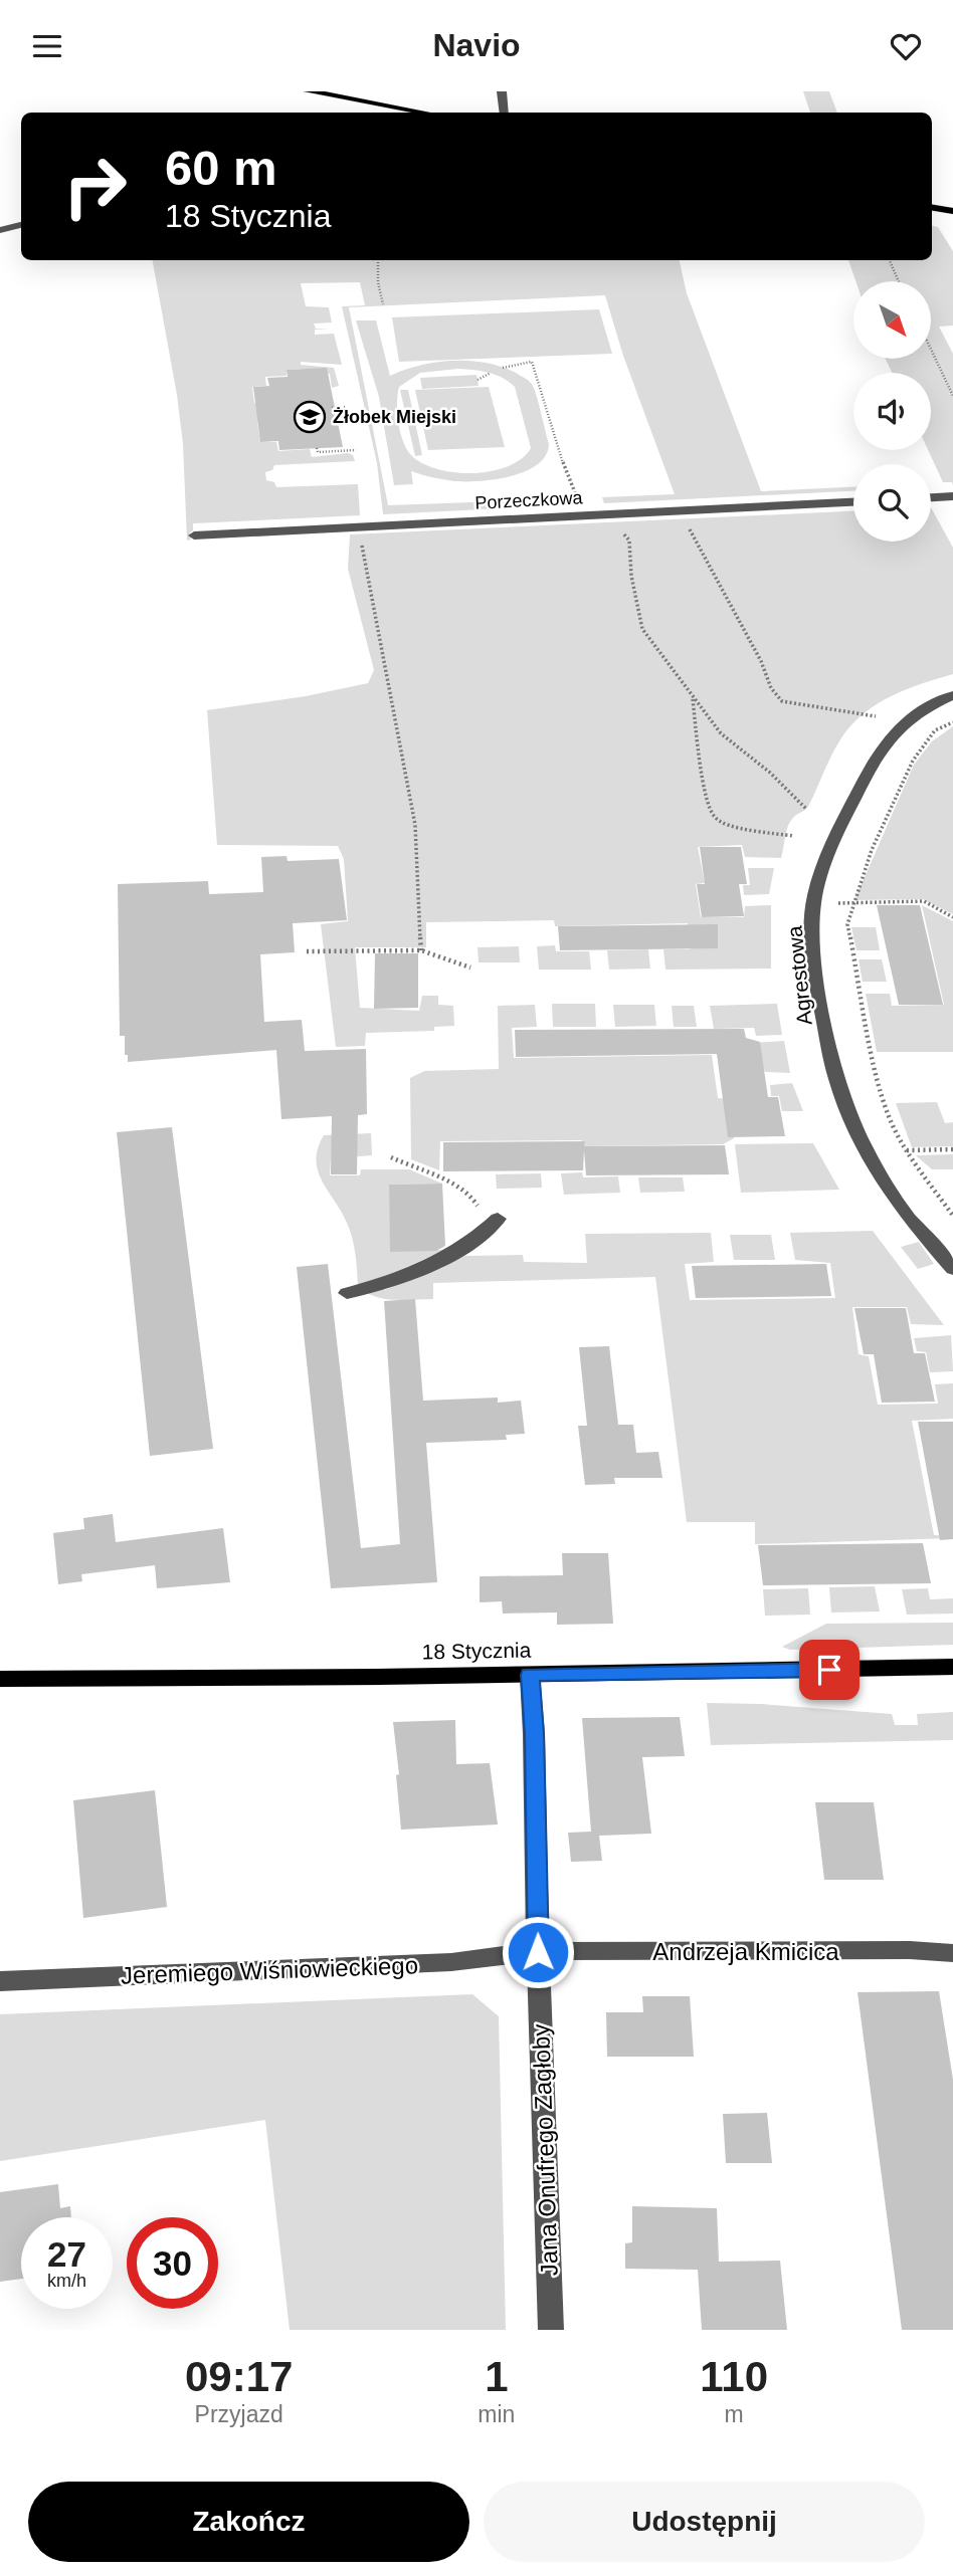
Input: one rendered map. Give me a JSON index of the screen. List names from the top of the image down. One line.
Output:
{"streets":{"main road":["18 Stycznia"],"street":["Porzeczkowa","Agrestowa","Andrzeja Kmicica","Jeremiego Wiśniowieckiego","Jana Onufrego Zagłoby"]},"crossings":[["18 Stycznia","Jana Onufrego Zagłoby"],["Andrzeja Kmicica","Jeremiego Wiśniowieckiego"],["Andrzeja Kmicica","Jana Onufrego Zagłoby"],["Jeremiego Wiśniowieckiego","Jana Onufrego Zagłoby"]],"places":{"school or university":["Żłobek Miejski"]},"north":"bottom right","page":{"header":"Navio","turn":["60 m","18 Stycznia"],"speed":"27 km/h","limit":"30","eta":["09:17","Przyjazd","1","min","110","m"],"buttons":["Zakończ","Udostępnij"]}}
